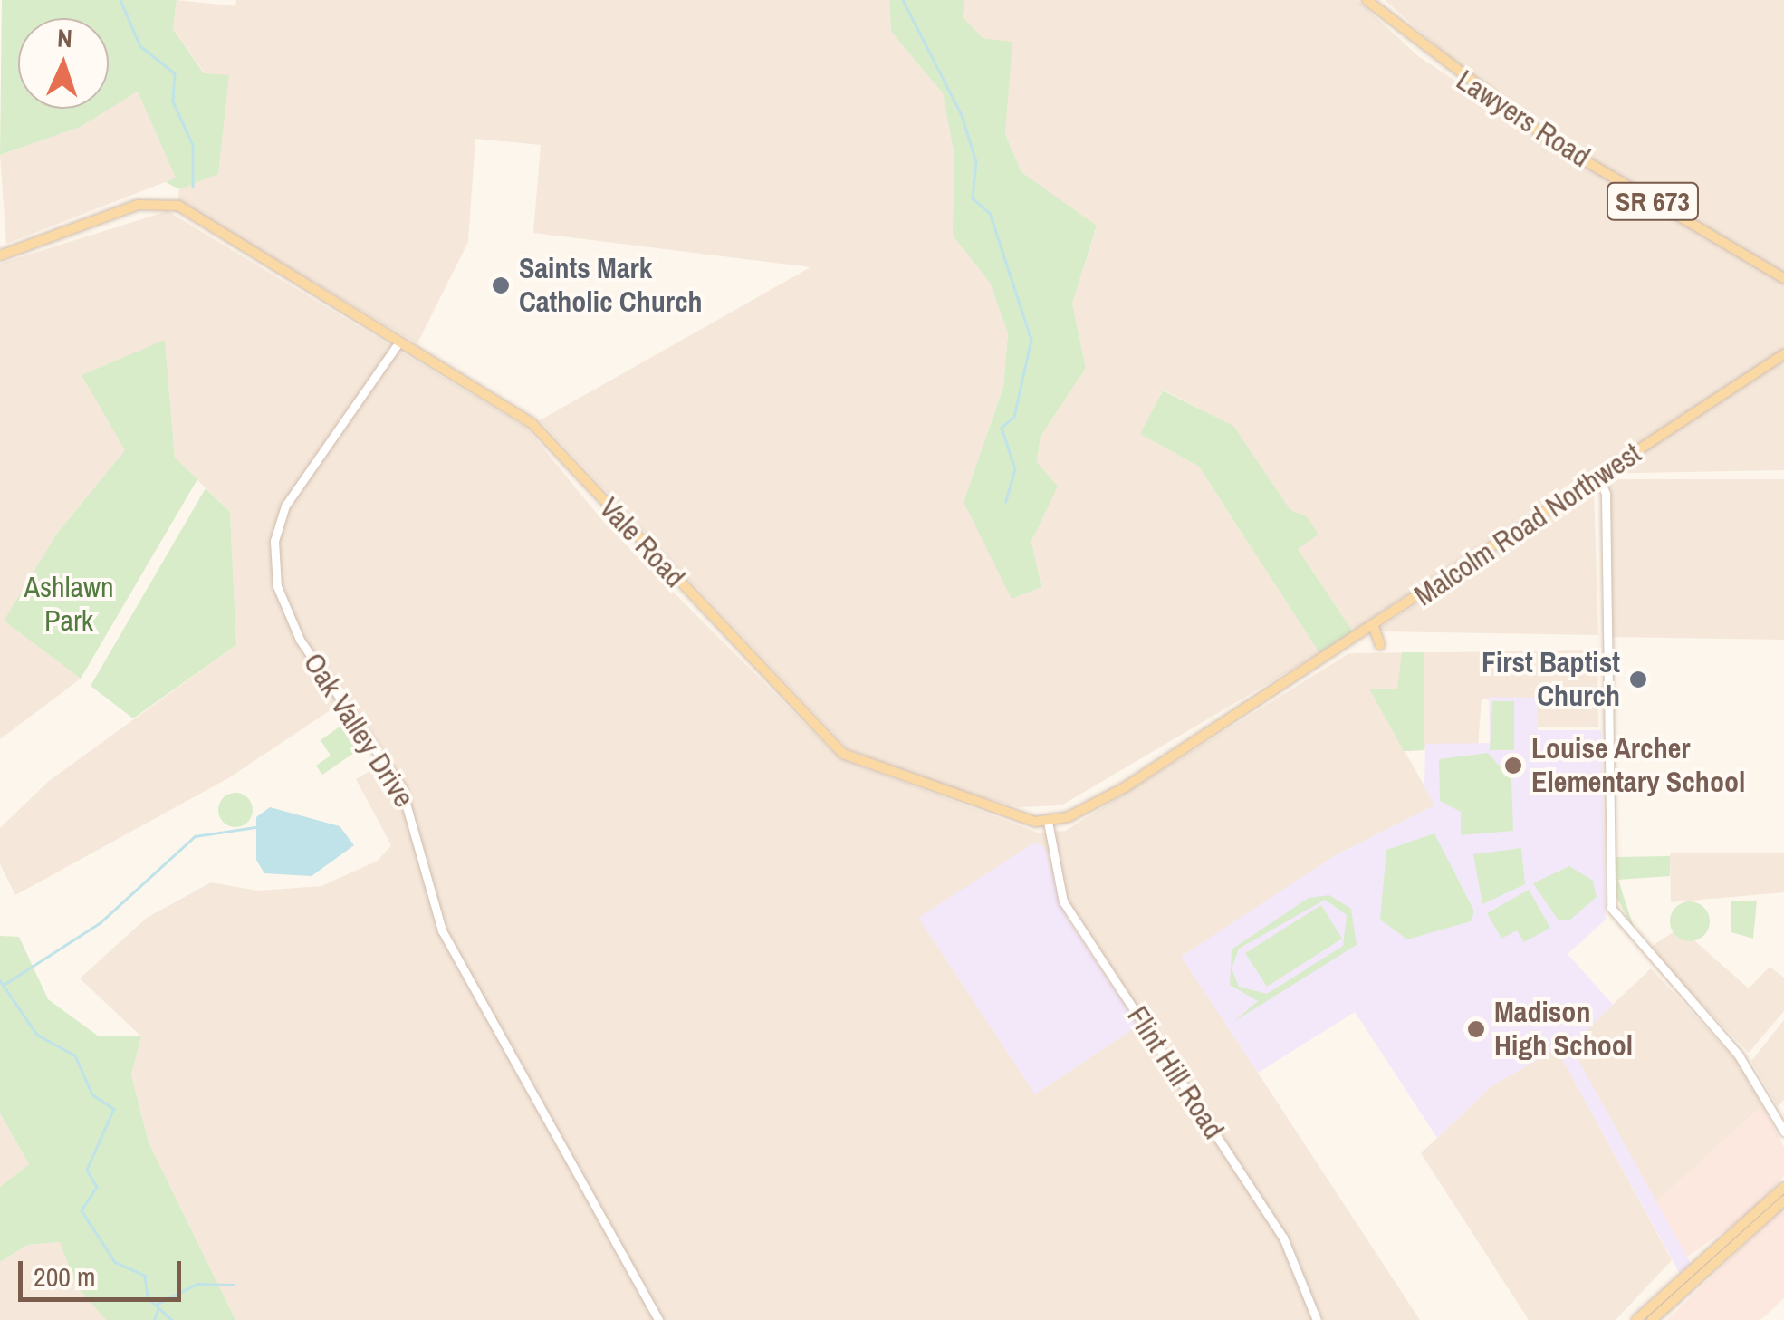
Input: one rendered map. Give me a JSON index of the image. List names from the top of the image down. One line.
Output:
{"streets":{"main road":["Lawyers Road","SR 673","Malcolm Road Northwest","Vale Road"],"street":["Oak Valley Drive","Flint Hill Road"]},"crossings":[["Malcolm Road Northwest","Vale Road"],["Vale Road","Oak Valley Drive"],["Vale Road","Flint Hill Road"]],"parks":["Ashlawn Park"],"places":["Saints Mark Catholic Church","First Baptist Church","Louise Archer Elementary School","Madison High School"],"scale_bar":"200 m","north":"top"}
